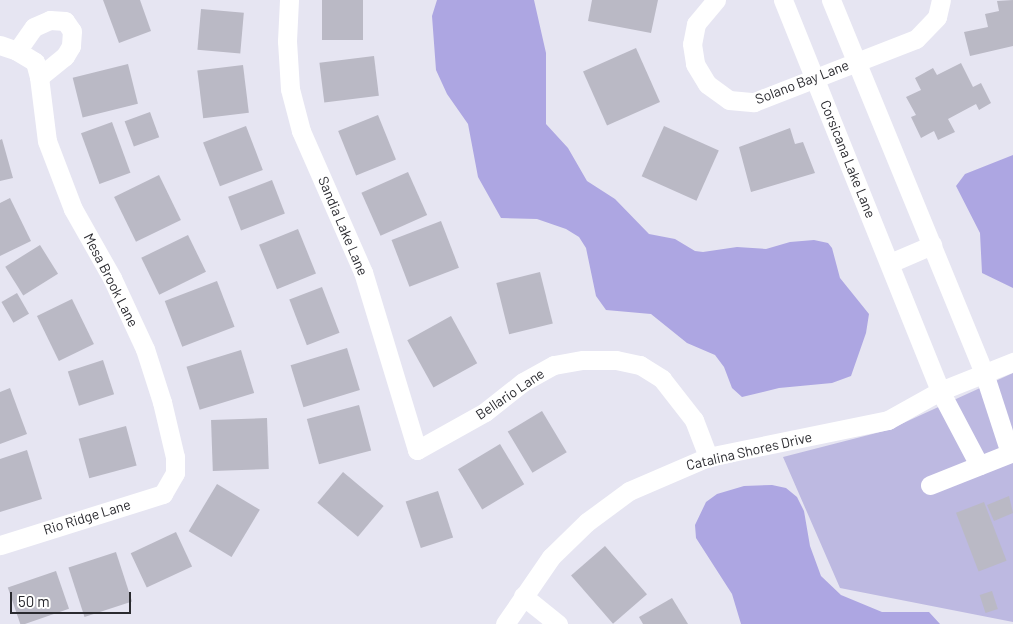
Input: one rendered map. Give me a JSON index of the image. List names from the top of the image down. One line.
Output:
{"streets":{"street":["Solano Bay Lane","Corsicana Lake Lane","Sandia Lake Lane","Mesa Brook Lane","Bellario Lane","Catalina Shores Drive","Rio Ridge Lane"]},"crossings":[["Solano Bay Lane","Corsicana Lake Lane"],["Corsicana Lake Lane","Catalina Shores Drive"],["Sandia Lake Lane","Bellario Lane"],["Mesa Brook Lane","Rio Ridge Lane"],["Bellario Lane","Catalina Shores Drive"]],"scale_bar":"50 m"}
